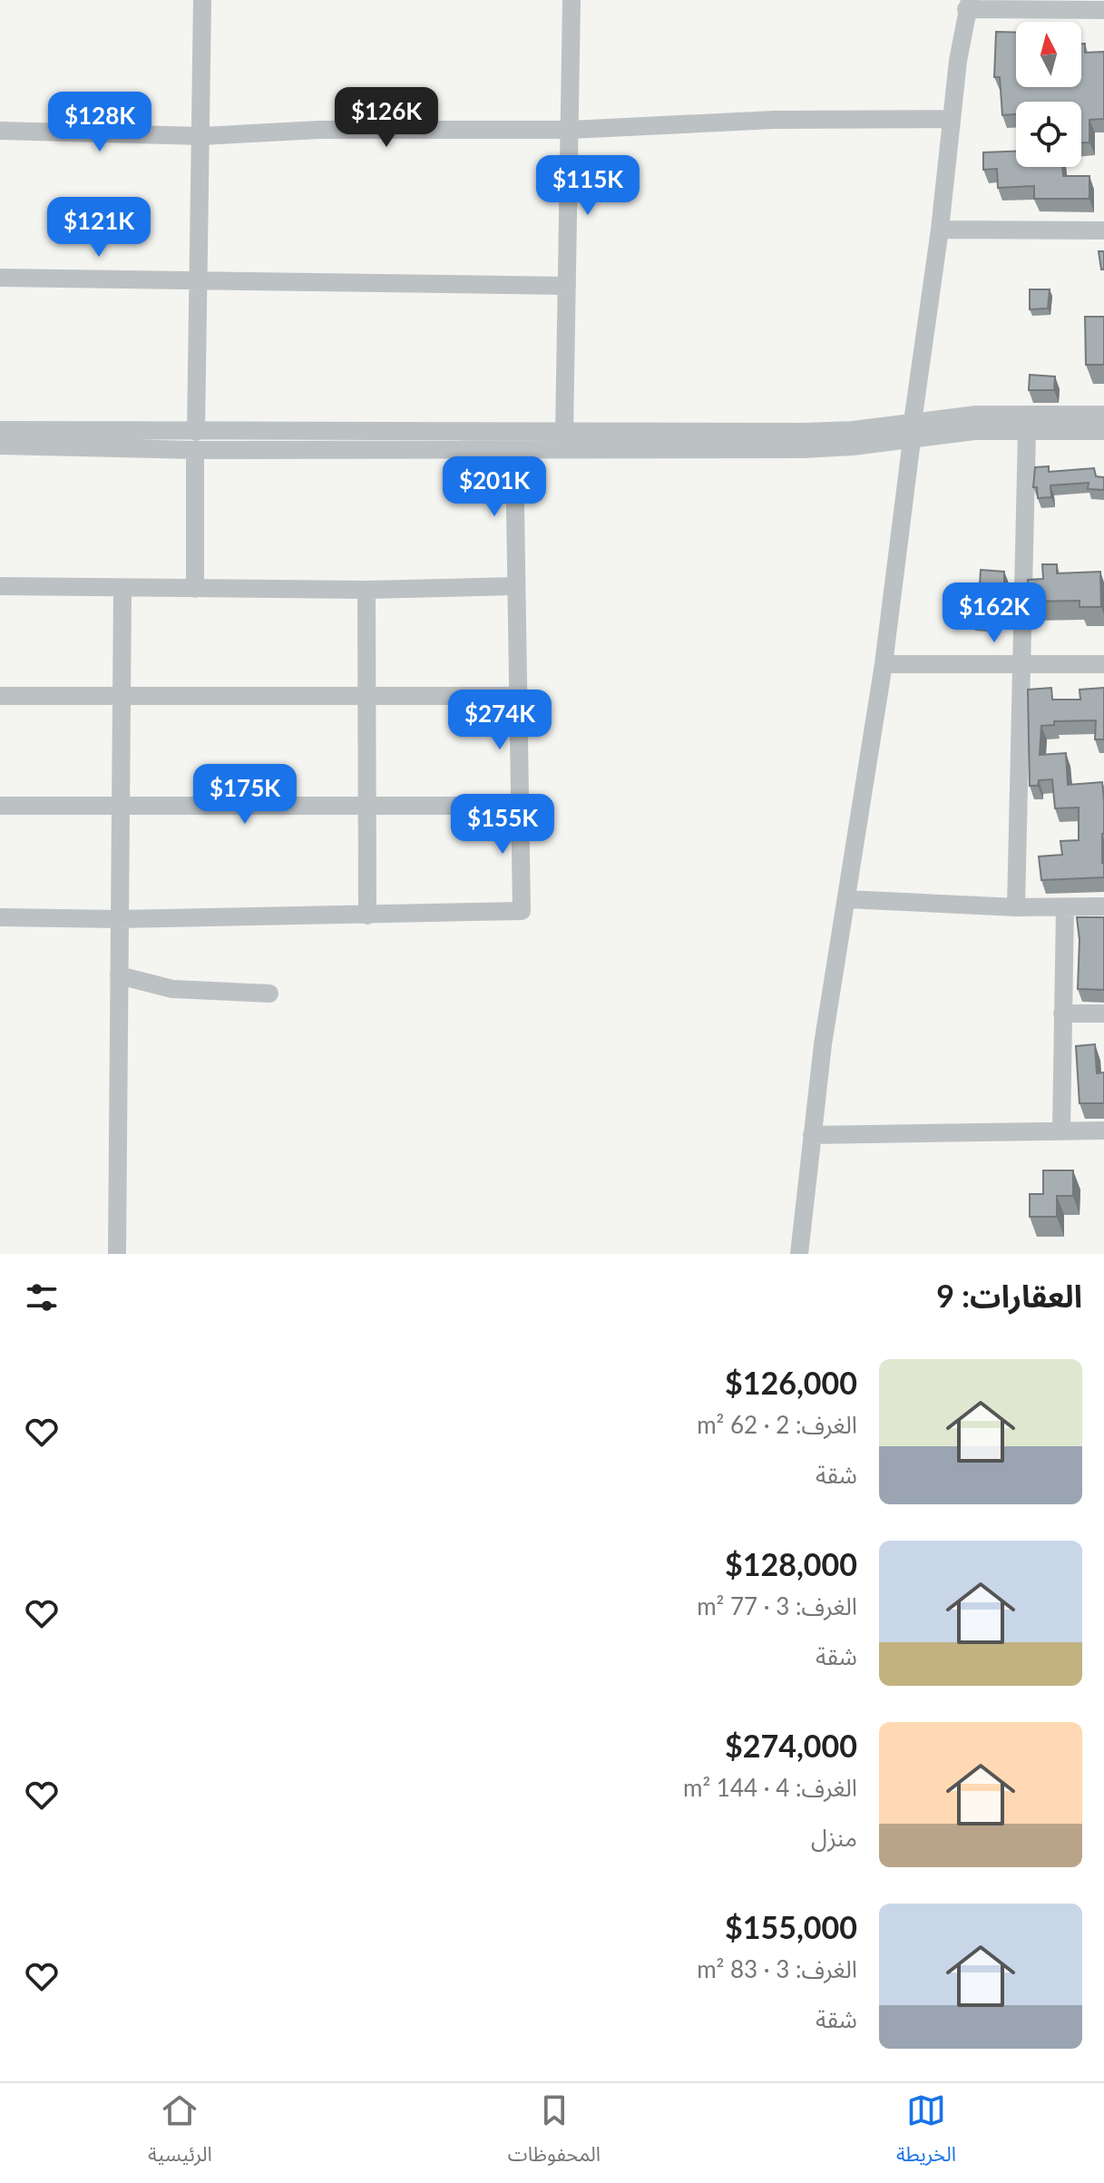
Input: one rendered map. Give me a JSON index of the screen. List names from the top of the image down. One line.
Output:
{"north":"top","page":{"price":["$126K","$128K","$115K","$121K","$201K","$162K","$274K","$175K","$155K"],"heading":"العقارات: 9","list":[{"name":"$126,000","note":"الغرف: 2 · 62 m² · شقة"},{"name":"$128,000","note":"الغرف: 3 · 77 m² · شقة"},{"name":"$274,000","note":"الغرف: 4 · 144 m² · منزل"},{"name":"$155,000","note":"الغرف: 3 · 83 m² · شقة"}],"tabs":["الخريطة","المحفوظات","الرئيسية"]}}
